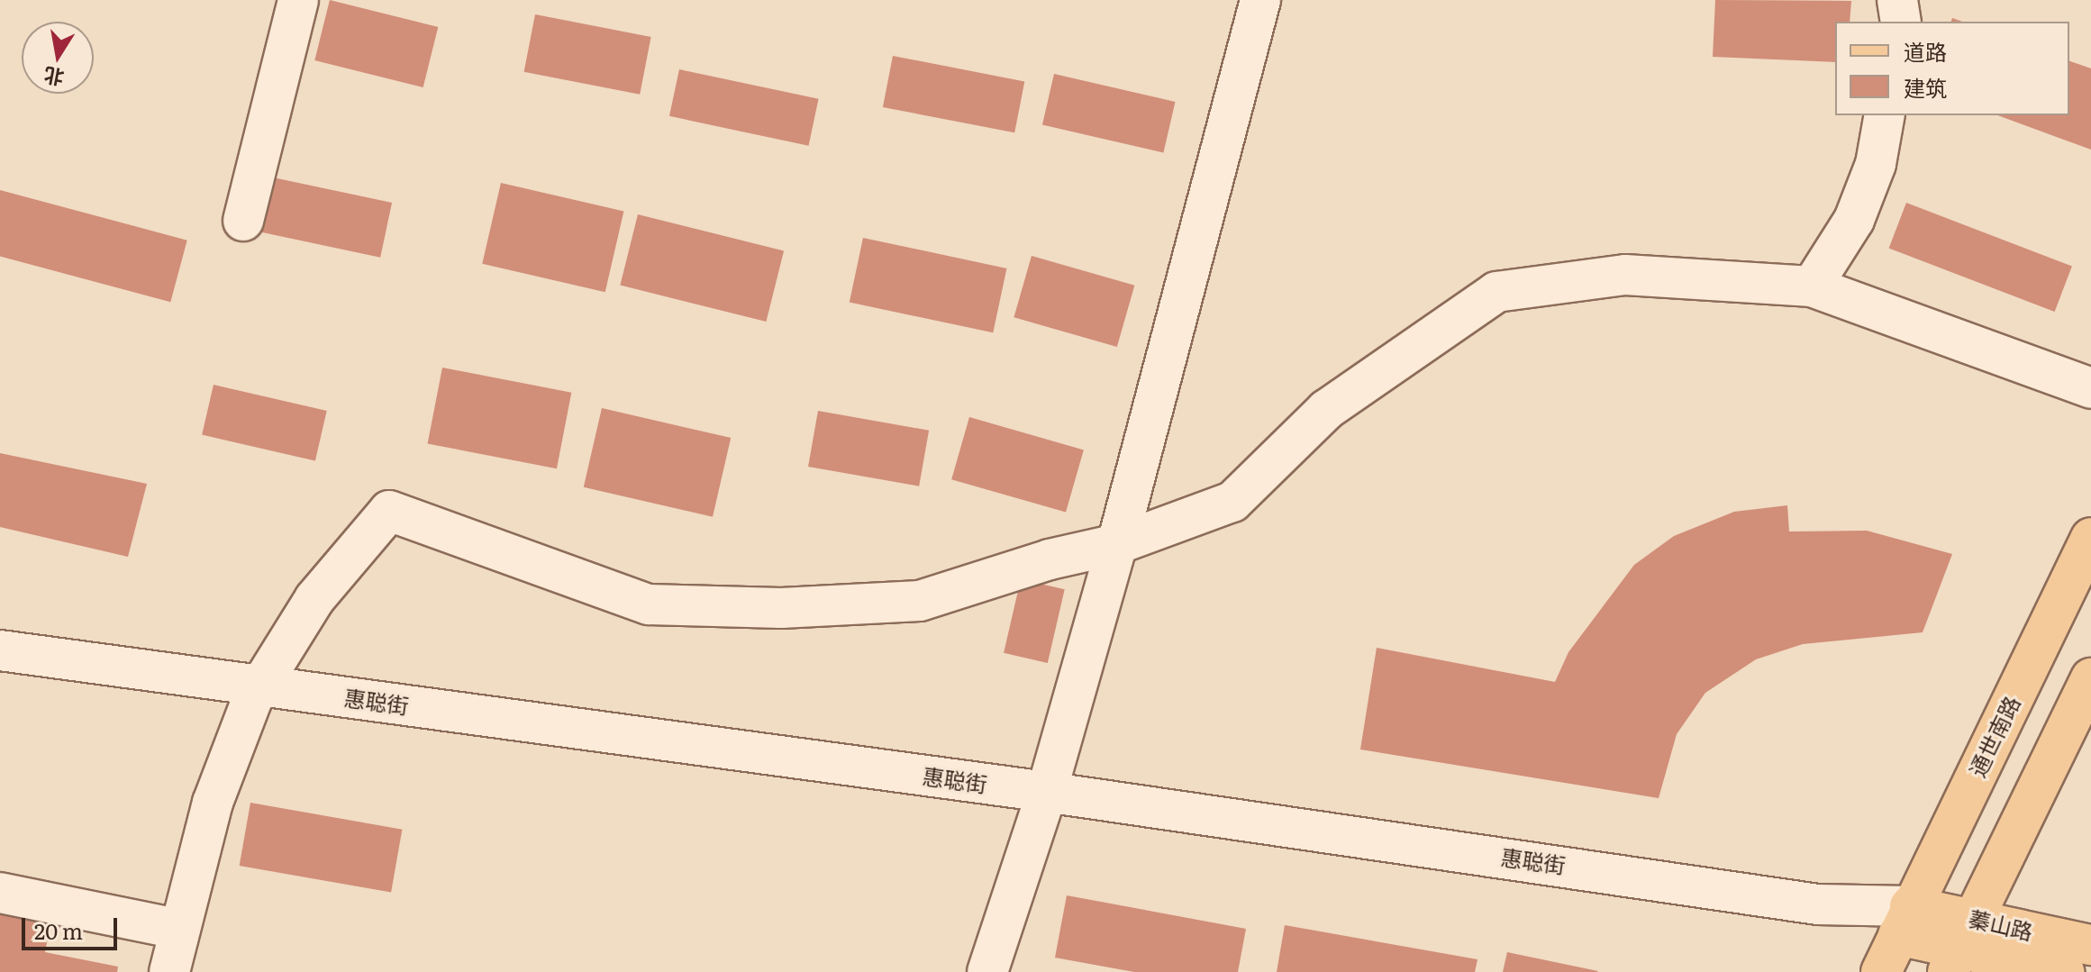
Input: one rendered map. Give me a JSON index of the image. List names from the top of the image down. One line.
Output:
{"streets":{"main road":["通世南路","蓁山路"],"street":["惠聪街"]},"crossings":[["惠聪街","通世南路"],["惠聪街","蓁山路"],["通世南路","蓁山路"]],"legend":["道路","建筑"],"scale_bar":"20 m","north":"bottom"}
